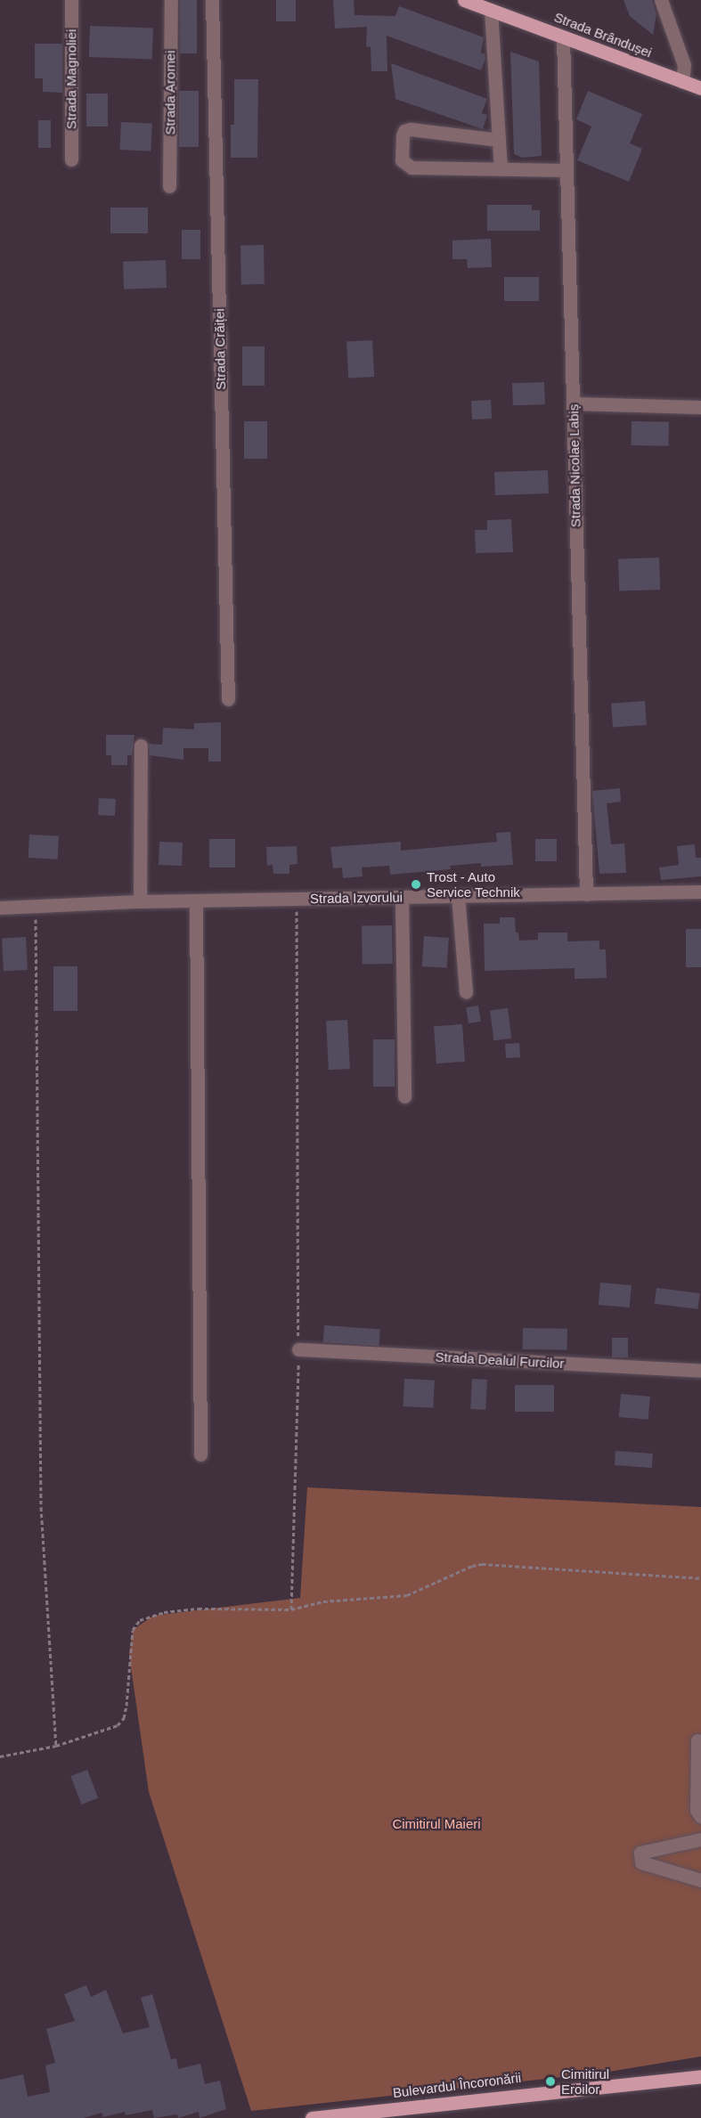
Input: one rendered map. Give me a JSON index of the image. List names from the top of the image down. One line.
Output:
{"streets":{"main road":["Strada Brândușei","Bulevardul Încoronării"],"street":["Strada Magnoliei","Strada Aromei","Strada Crăiței","Strada Nicolae Labiș","Strada Izvorului","Strada Dealul Furcilor"]},"crossings":[["Strada Brândușei","Strada Nicolae Labiș"],["Strada Nicolae Labiș","Strada Izvorului"]],"parks":["Cimitirul Maieri"],"places":["Trost - Auto Service Technik","Cimitirul Eroilor"]}
